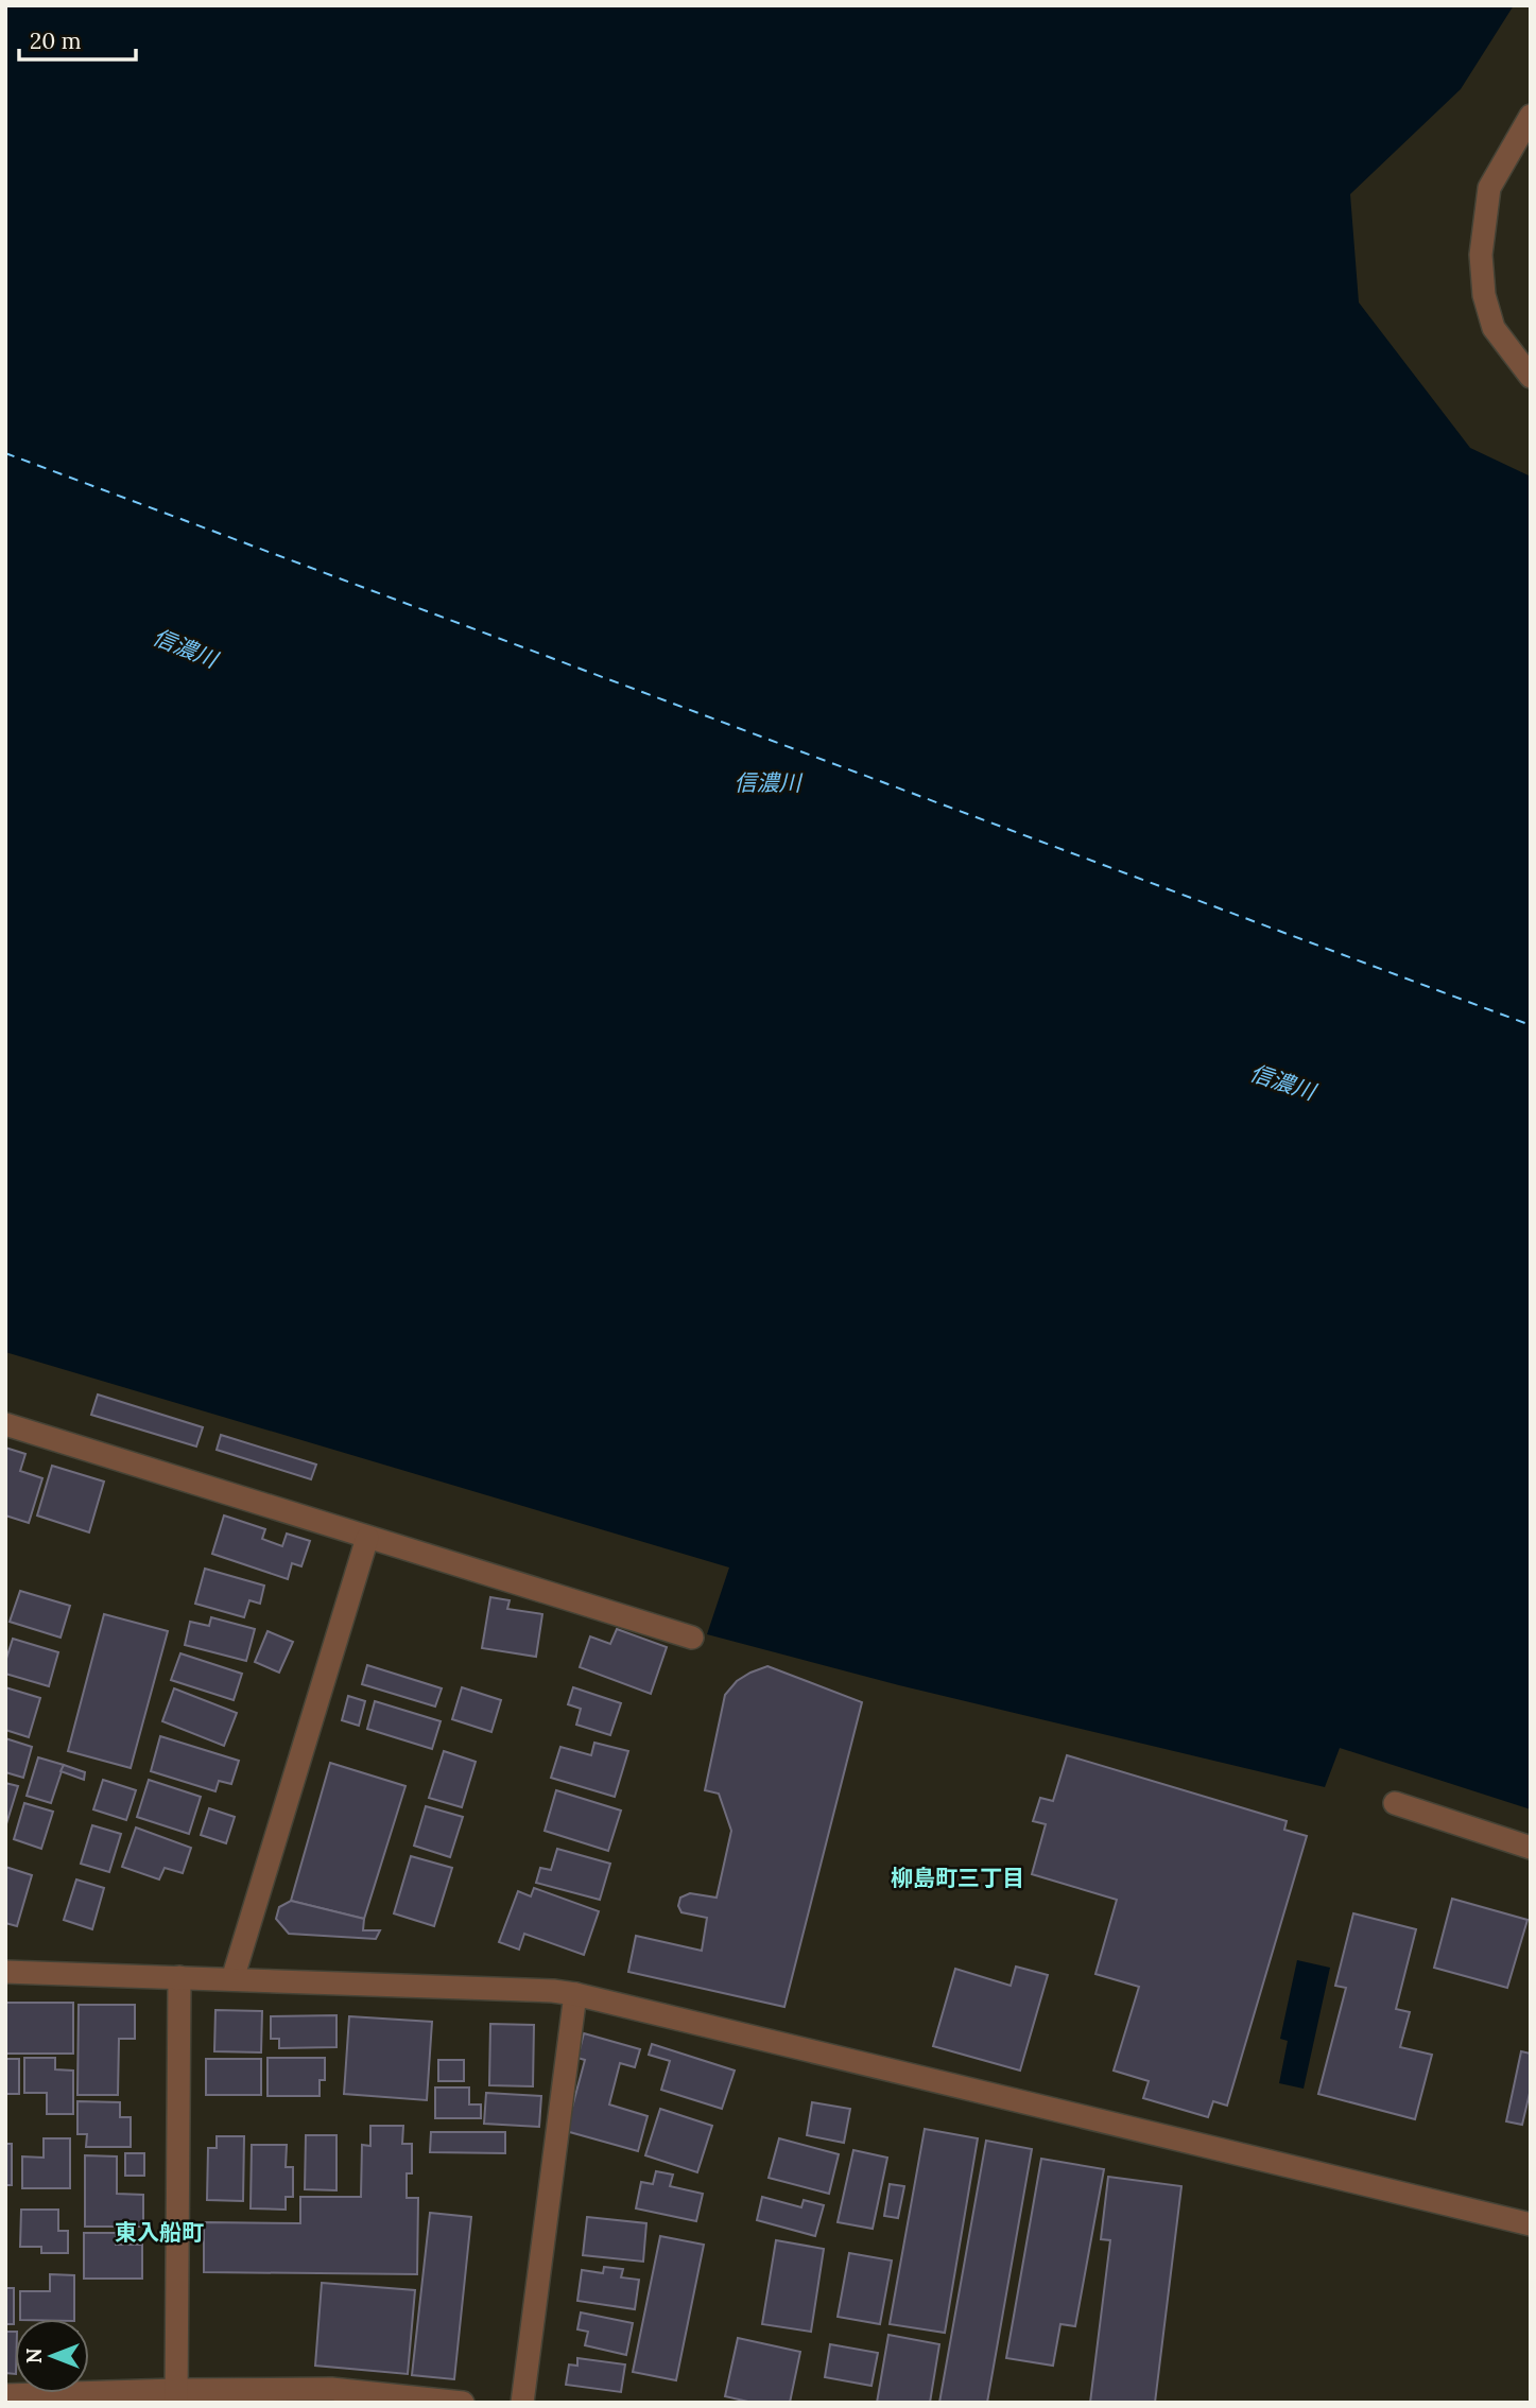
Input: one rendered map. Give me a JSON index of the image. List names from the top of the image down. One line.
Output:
{"districts":["柳島町三丁目","東入船町"],"water":["信濃川"],"scale_bar":"20 m","north":"left"}
